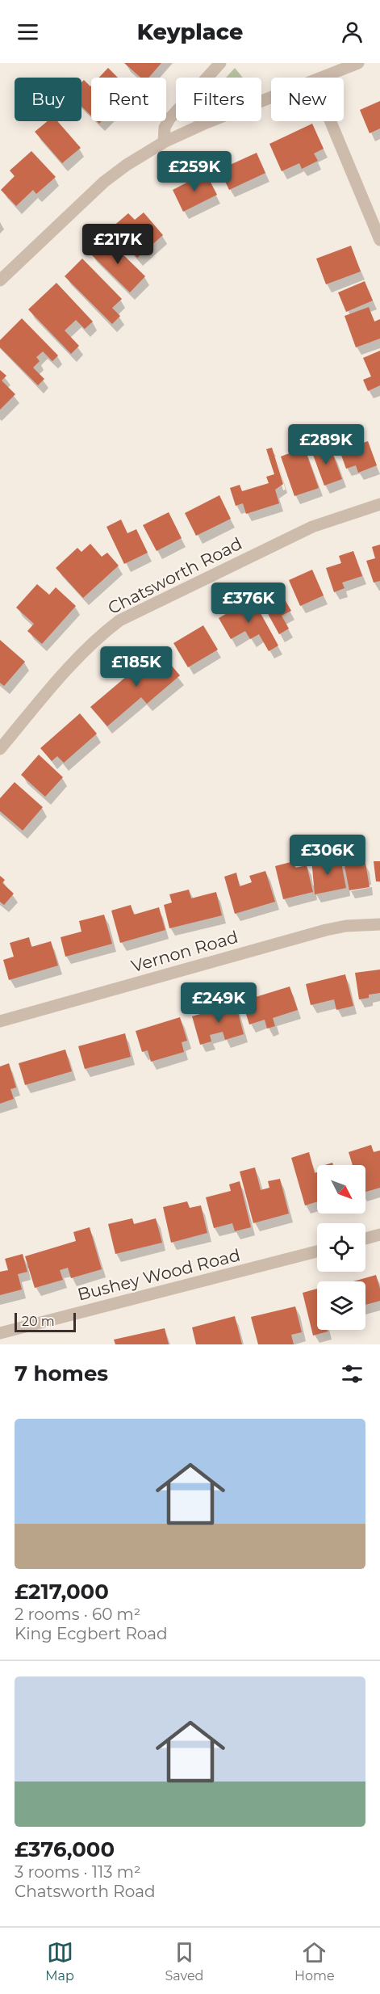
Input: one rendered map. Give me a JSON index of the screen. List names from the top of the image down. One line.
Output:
{"streets":{"street":["Chatsworth Road","Vernon Road","Bushey Wood Road"]},"scale_bar":"20 m","north":"bottom right","page":{"header":"Keyplace","chip":["Buy","Rent","Filters","New"],"price":["£259K","£217K","£289K","£376K","£185K","£306K","£249K"],"scale":"20 m","heading":"7 homes","list":[{"name":"£217,000","note":"2 rooms · 60 m² · King Ecgbert Road"},{"name":"£376,000","note":"3 rooms · 113 m² · Chatsworth Road"}],"tabs":["Map","Saved","Home"]}}
